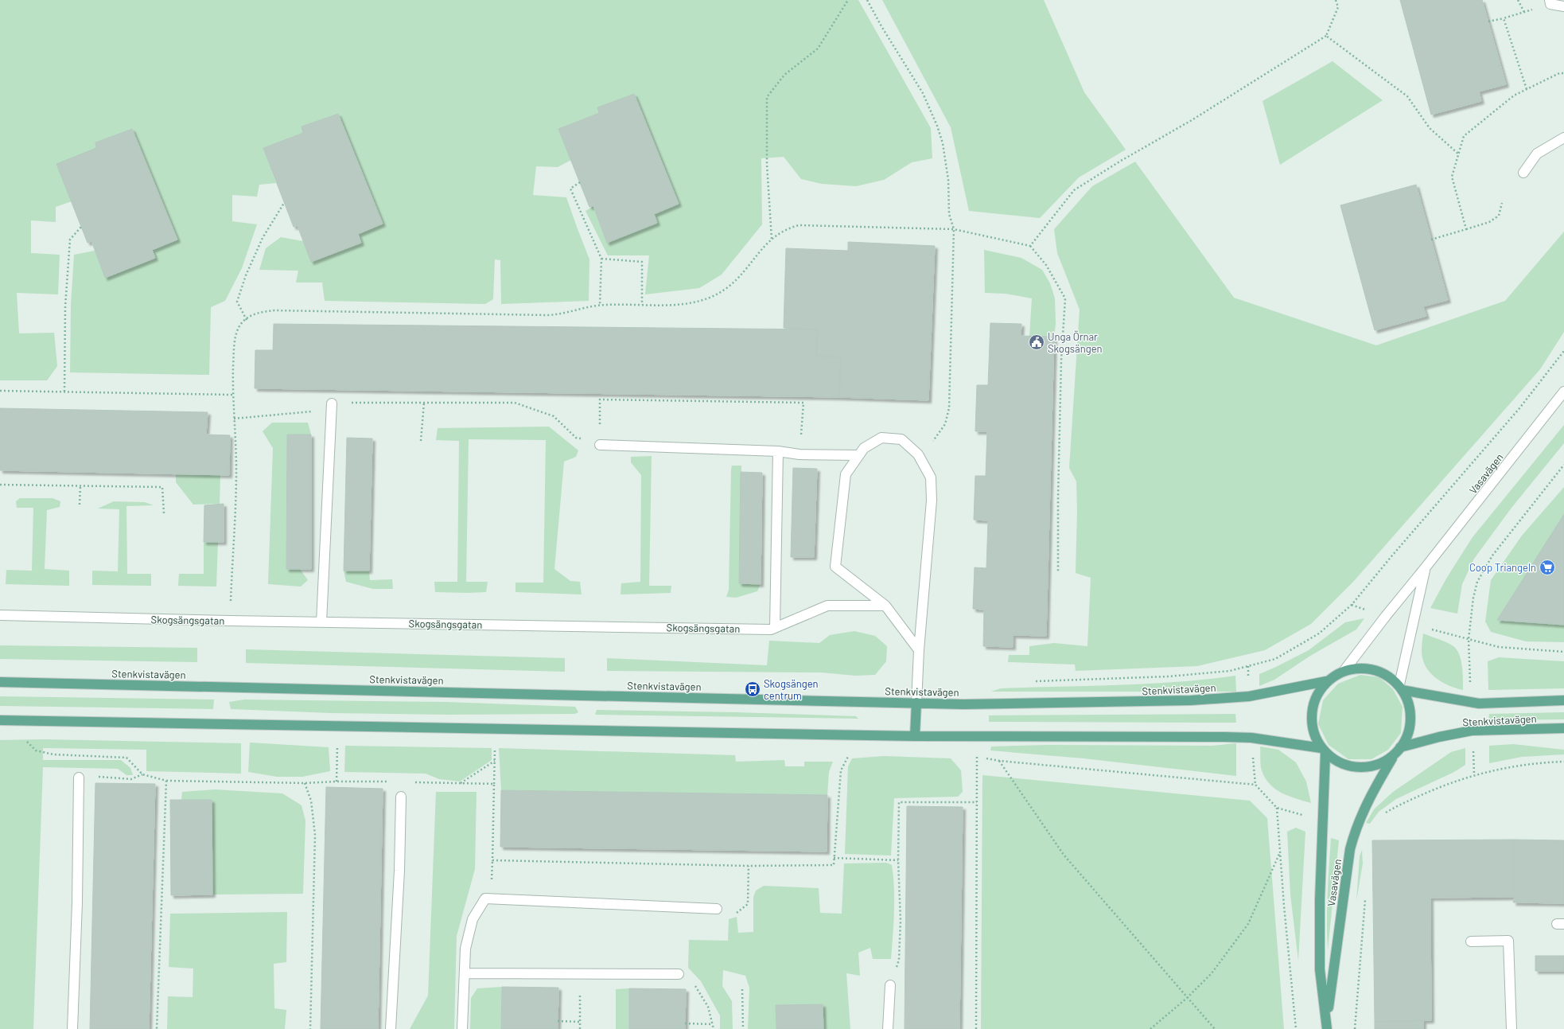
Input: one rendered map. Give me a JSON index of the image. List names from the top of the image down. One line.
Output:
{"streets":{"main road":["Vasavägen","Stenkvistavägen"],"street":["Skogsängsgatan"]},"crossings":[["Vasavägen","Stenkvistavägen"]],"places":{"public building":["Unga Örnar Skogsängen"],"supermarket":["Coop Triangeln"],"bus stop":["Skogsängen centrum"]}}
